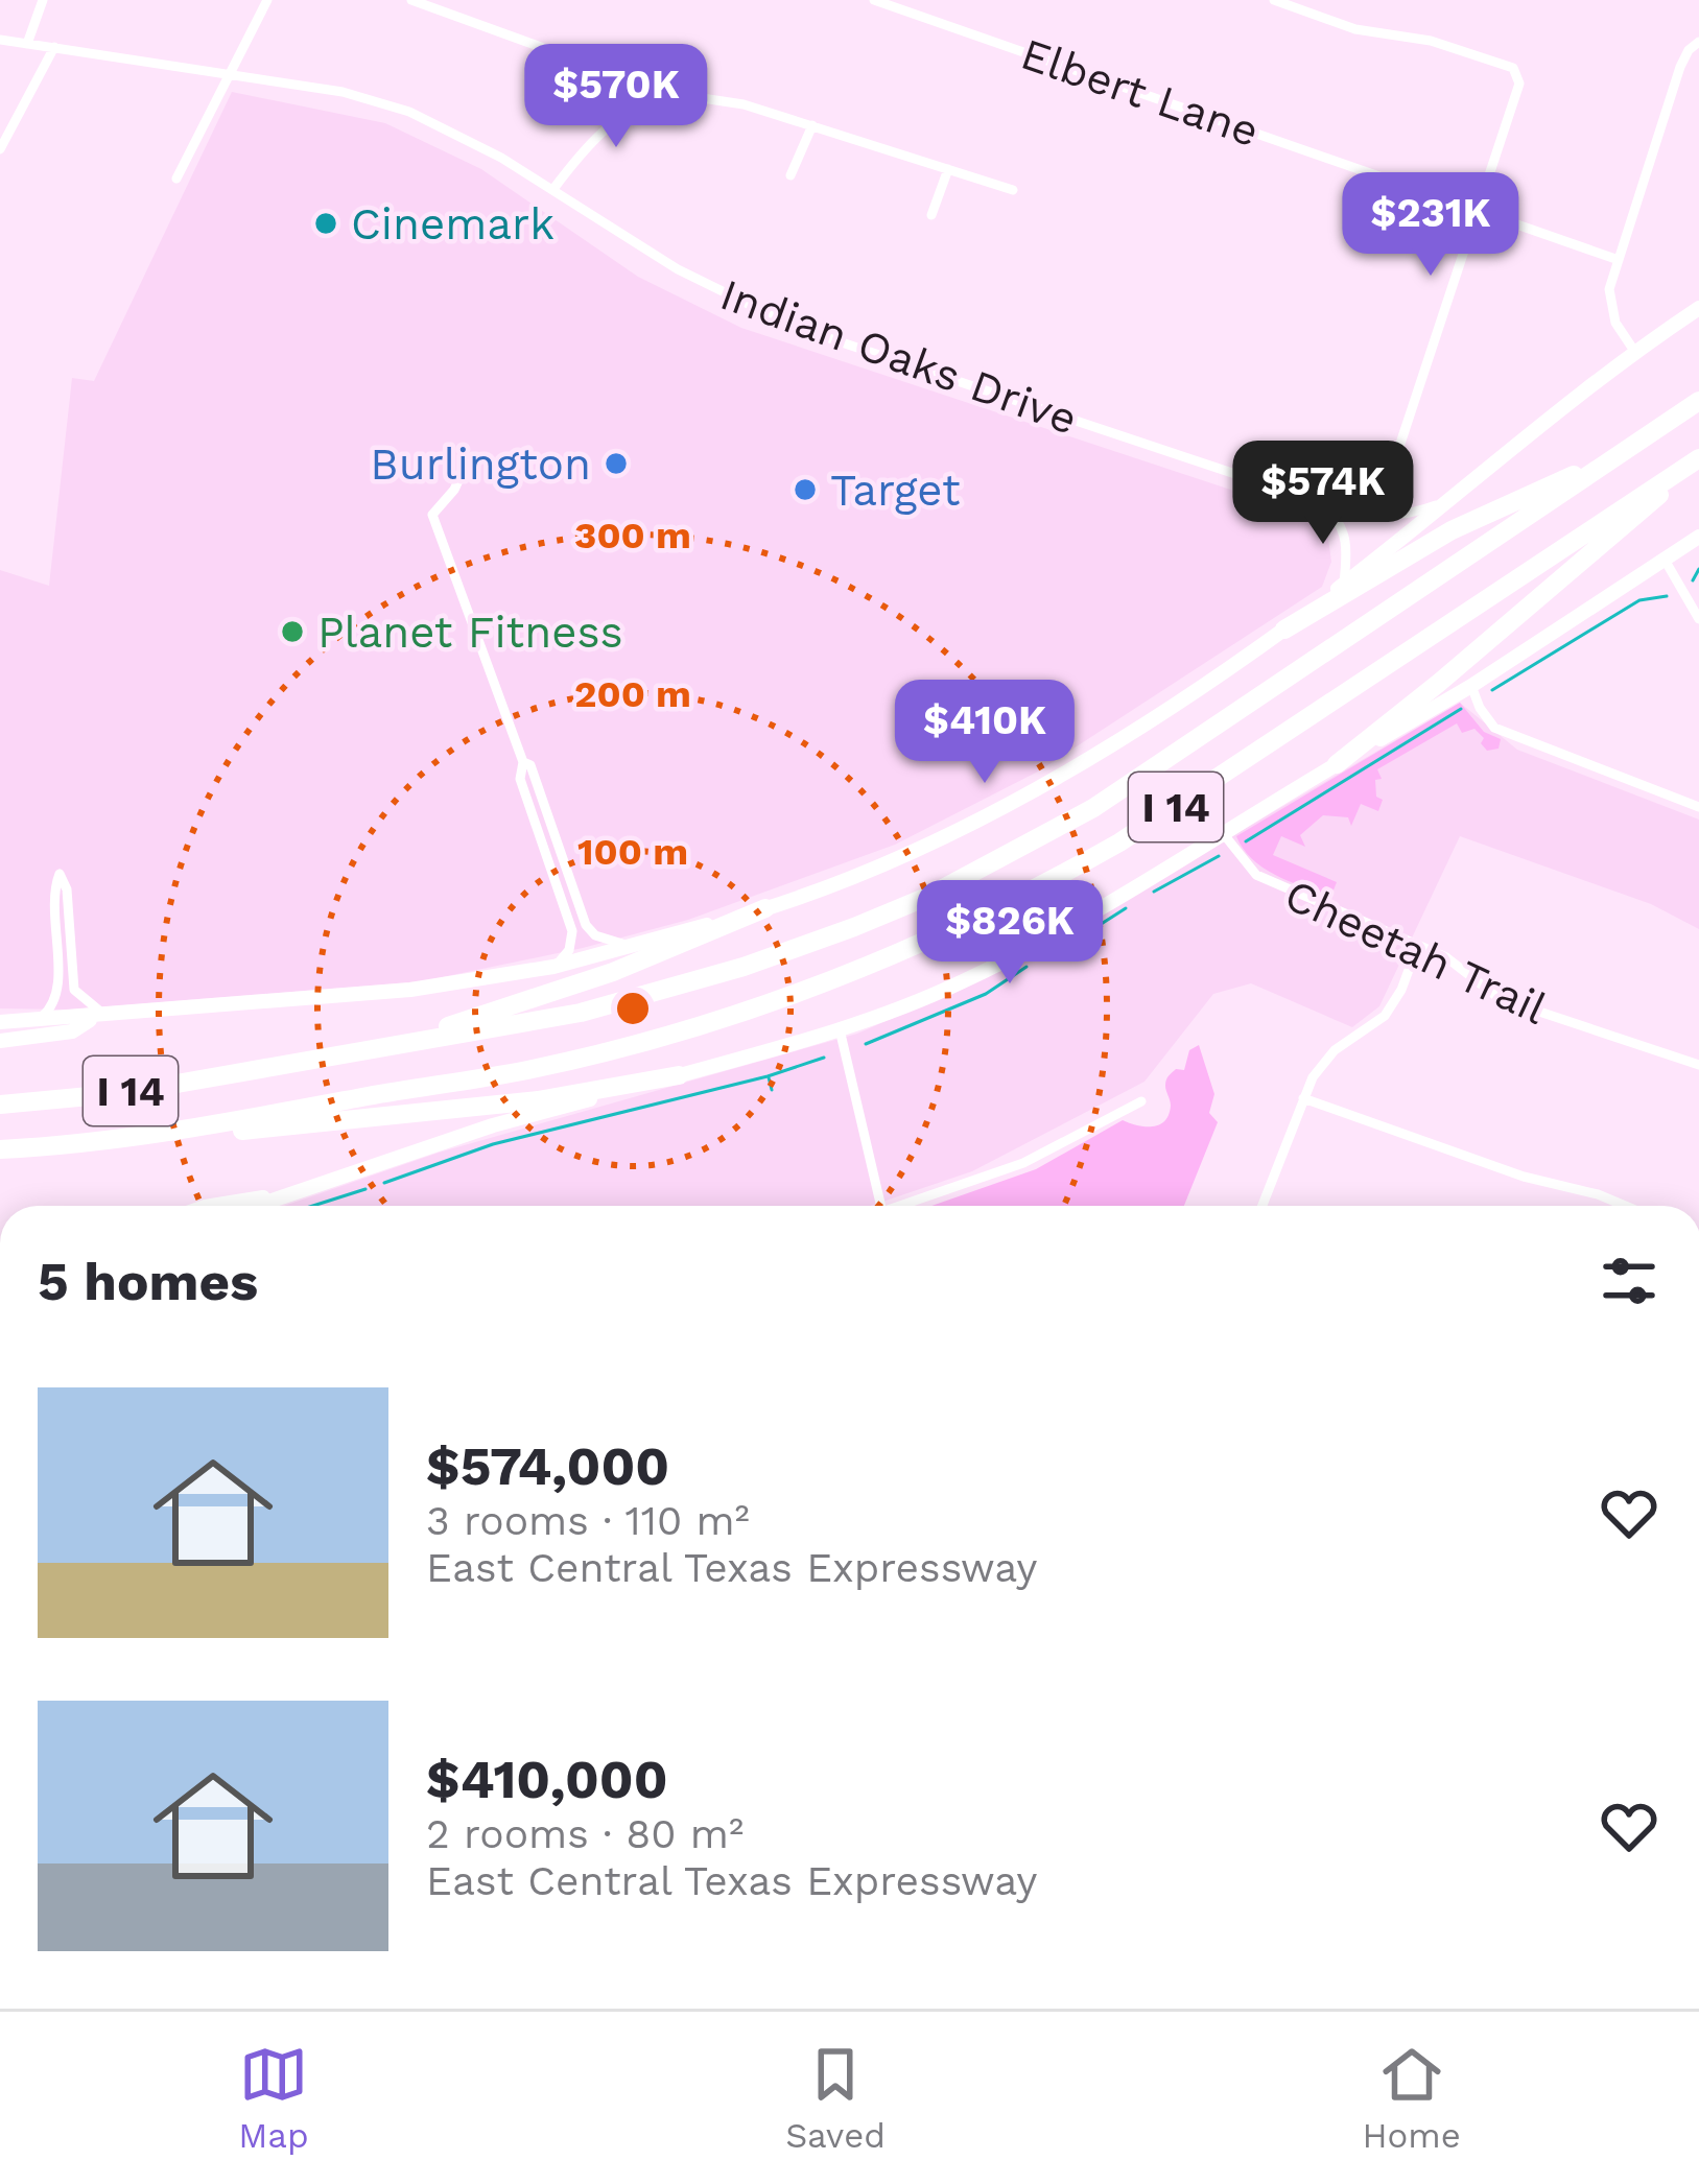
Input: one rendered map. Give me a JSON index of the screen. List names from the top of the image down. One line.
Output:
{"streets":{"highway":["I 14"],"street":["Elbert Lane","Indian Oaks Drive","Cheetah Trail"]},"places":["Cinemark","Burlington","Target","Planet Fitness"],"page":{"price":["$570K","$231K","$574K","$410K","$826K"],"heading":"5 homes","list":[{"name":"$574,000","note":"3 rooms · 110 m² · East Central Texas Expressway"},{"name":"$410,000","note":"2 rooms · 80 m² · East Central Texas Expressway"}],"tabs":["Map","Saved","Home"]},"rings":["300 m","200 m","100 m"]}
